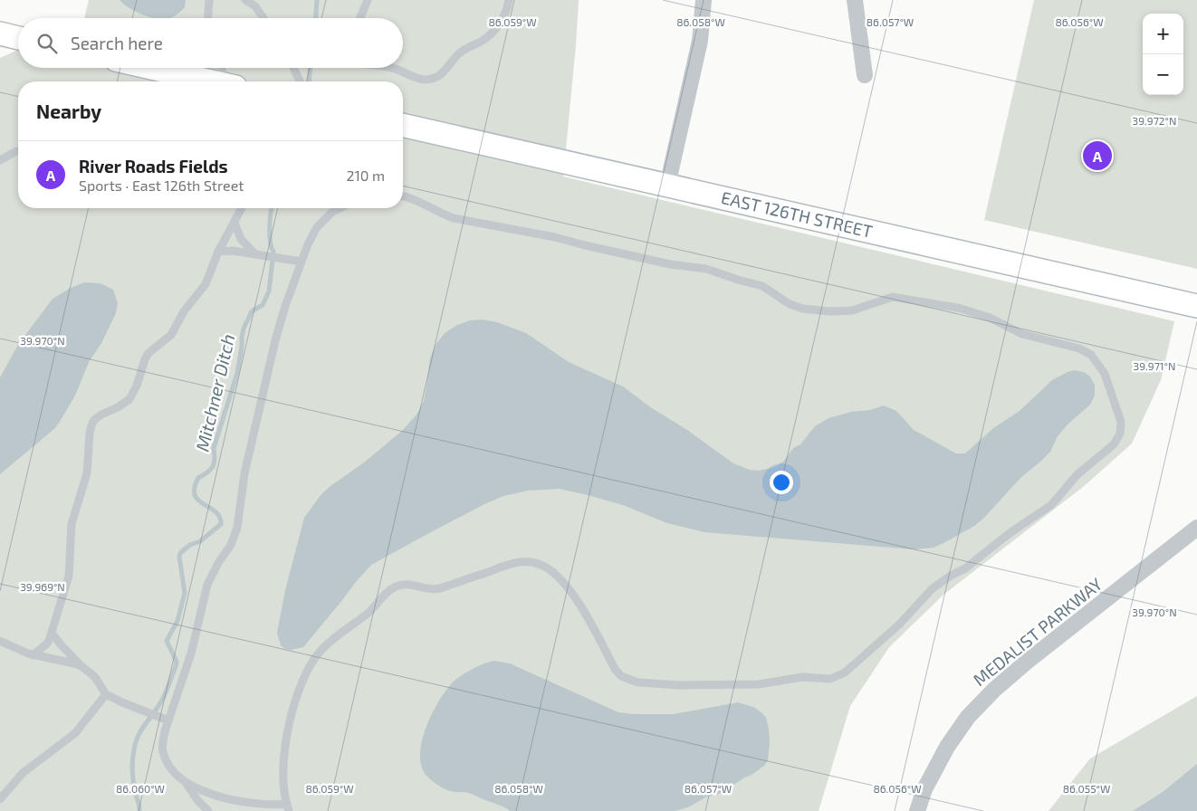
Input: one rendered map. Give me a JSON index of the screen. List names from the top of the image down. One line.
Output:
{"streets":{"street":["EAST 126TH STREET","MEDALIST PARKWAY"]},"water":["Mitchner Ditch"],"page":{"map_buttons":["+","−"],"search":"Search here","heading":"Nearby","pins":"A","list":[{"mark":"A","name":"River Roads Fields","note":"Sports · East 126th Street","value":"210 m"}]},"coordinates":["86.059°W","86.058°W","86.057°W","86.056°W","39.972°N","39.970°N","39.971°N","39.969°N","86.060°W","86.055°W"]}
